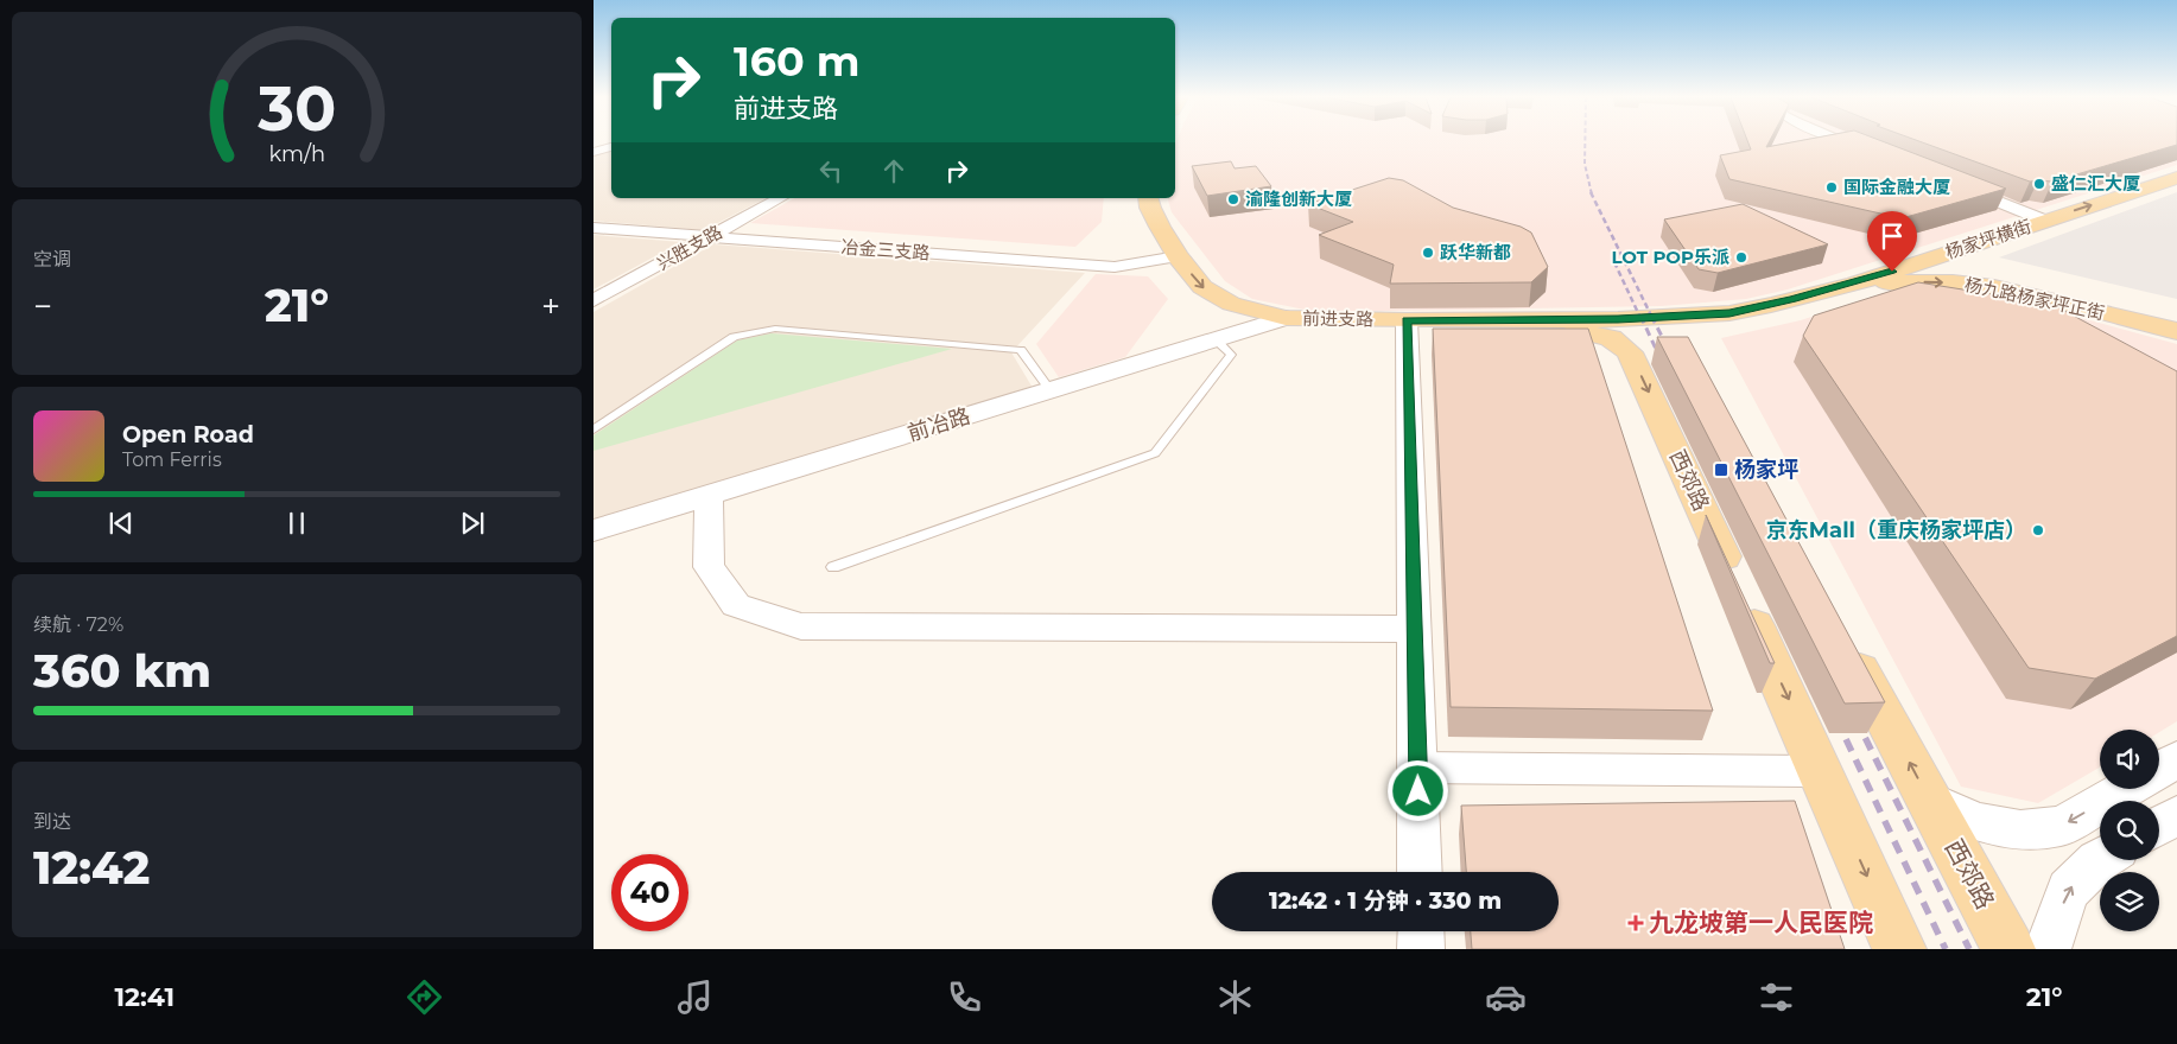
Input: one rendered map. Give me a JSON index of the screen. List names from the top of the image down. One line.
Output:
{"streets":{"main road":["杨家坪横街","杨九路杨家坪正街","前进支路","西郊路"],"street":["兴胜支路","冶金三支路","前冶路"]},"crossings":[["杨家坪横街","杨九路杨家坪正街"],["杨家坪横街","前进支路"],["兴胜支路","冶金三支路"],["冶金三支路","前进支路"],["前进支路","前冶路"]],"places":{"other":["盛仁汇大厦","国际金融大厦","渝隆创新大厦","跃华新都","LOT POP乐派","京东Mall（重庆杨家坪店）"],"transit":["杨家坪"],"health":["九龙坡第一人民医院"]},"page":{"turn":["160 m","前进支路"],"tile":["空调",["续航 · 72%","360 km"],["到达","12:42"]],"heat":["−","21°","+"],"song":["Open Road","Tom Ferris"],"limit":"40","trip":"12:42 · 1 分钟 · 330 m","tabs":["12:41","21°"],"gauge":["30","km/h"]}}
